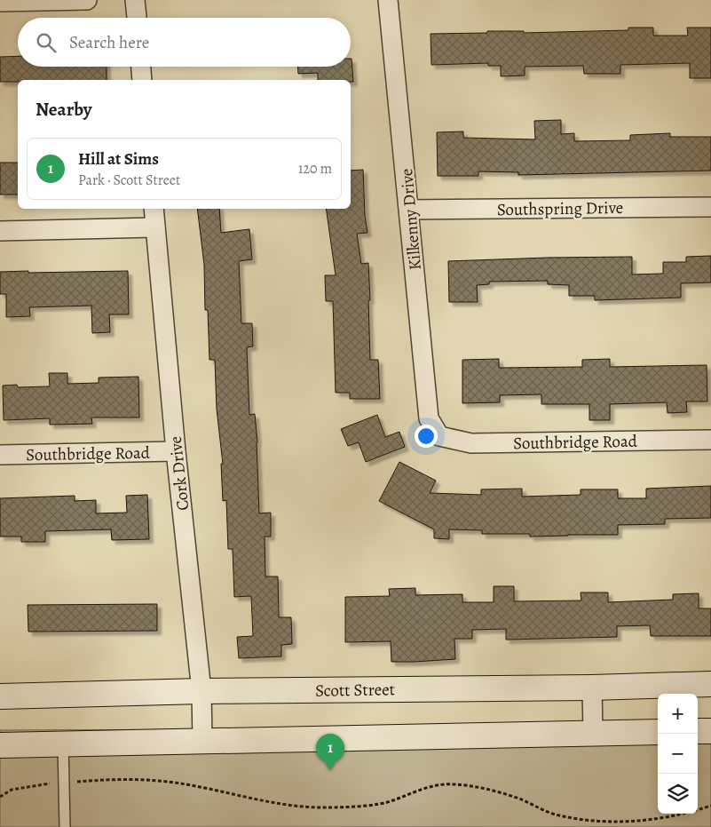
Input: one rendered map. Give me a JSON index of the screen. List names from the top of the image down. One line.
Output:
{"streets":{"main road":["Scott Street"],"street":["Southspring Drive","Kilkenny Drive","Southbridge Road","Cork Drive"]},"crossings":[["Southspring Drive","Kilkenny Drive"],["Kilkenny Drive","Southbridge Road"],["Southbridge Road","Cork Drive"],["Cork Drive","Scott Street"]],"page":{"search":"Search here","heading":"Nearby","list":[{"mark":"1","name":"Hill at Sims","note":"Park · Scott Street","value":"120 m"}],"map_buttons":["+","−"],"pins":"1"}}
